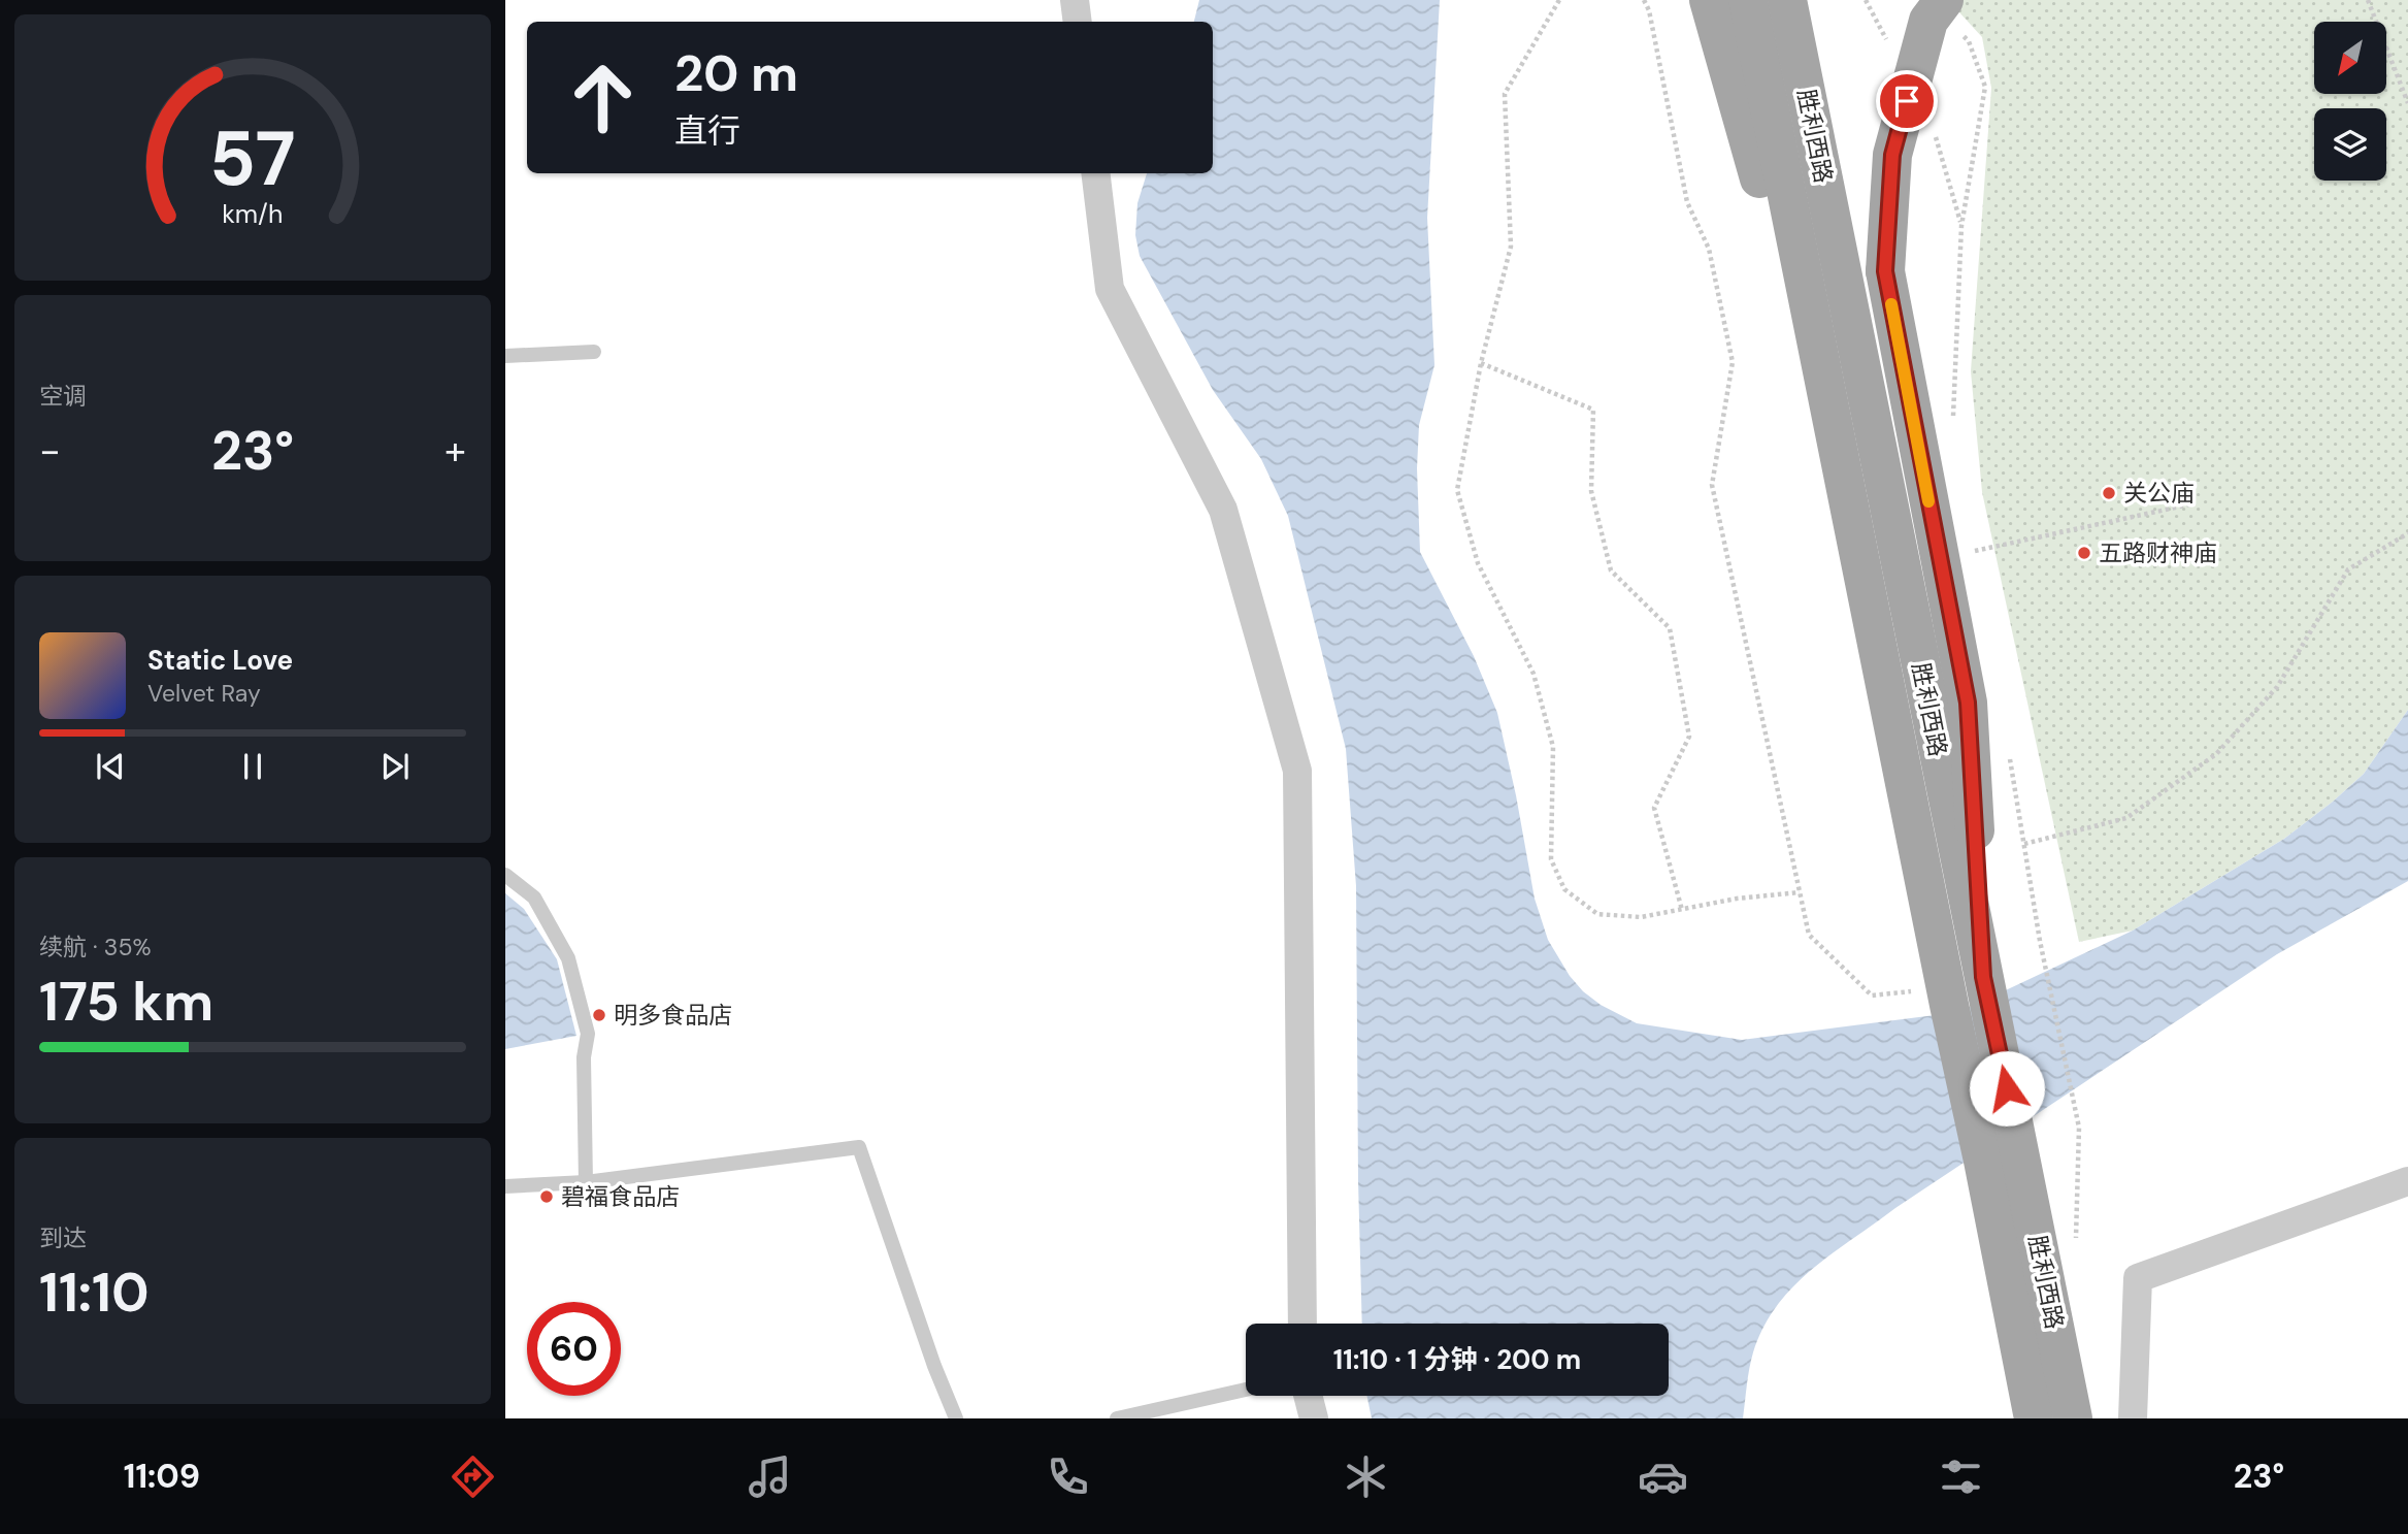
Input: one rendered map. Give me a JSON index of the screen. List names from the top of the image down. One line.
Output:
{"streets":{"main road":["胜利西路"]},"places":["关公庙","五路财神庙","明多食品店","碧福食品店"],"north":"bottom left","page":{"turn":["20 m","直行"],"tile":["空调",["续航 · 35%","175 km"],["到达","11:10"]],"heat":["−","23°","+"],"song":["Static Love","Velvet Ray"],"limit":"60","trip":"11:10 · 1 分钟 · 200 m","tabs":["11:09","23°"],"gauge":["57","km/h"]}}
